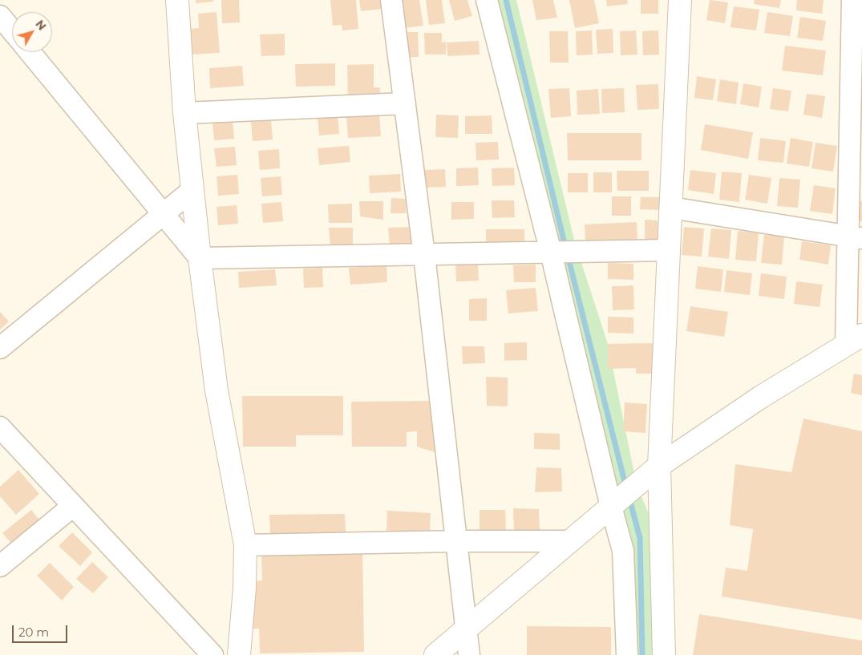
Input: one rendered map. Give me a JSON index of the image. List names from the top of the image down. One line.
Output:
{"scale_bar":"20 m","north":"top right"}
